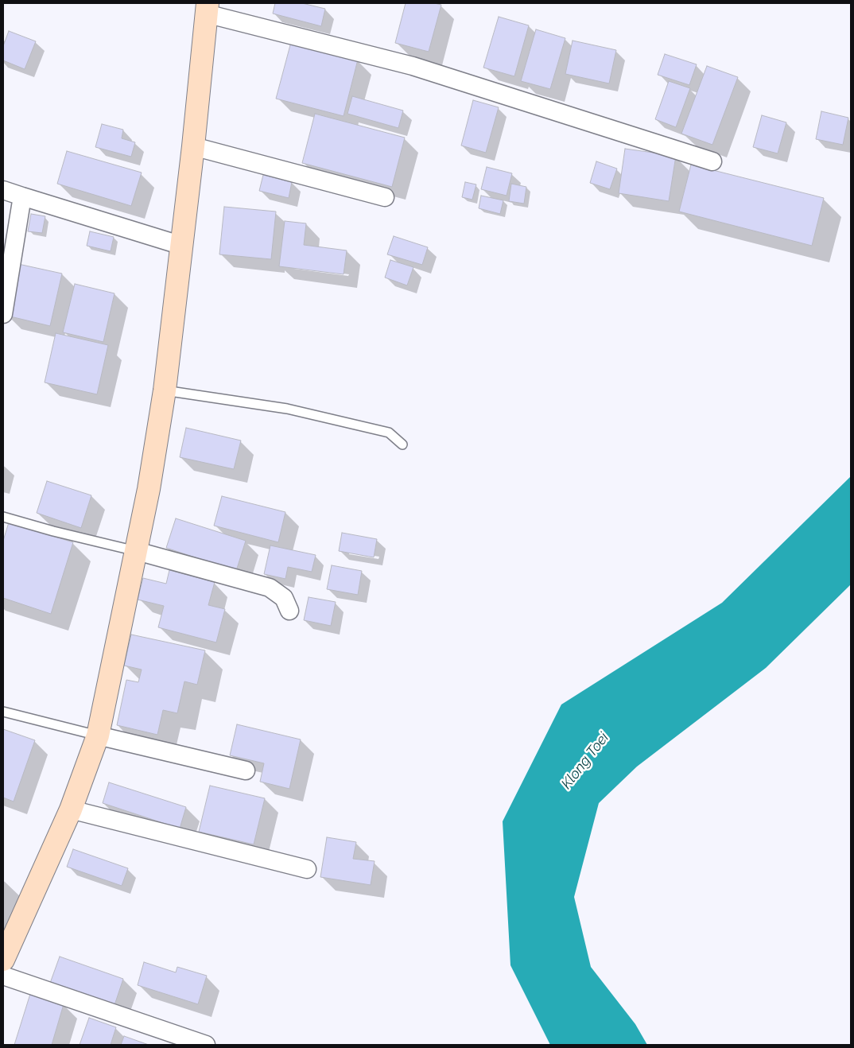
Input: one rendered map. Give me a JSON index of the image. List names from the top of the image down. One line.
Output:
{"water":["Klong Toei"]}
